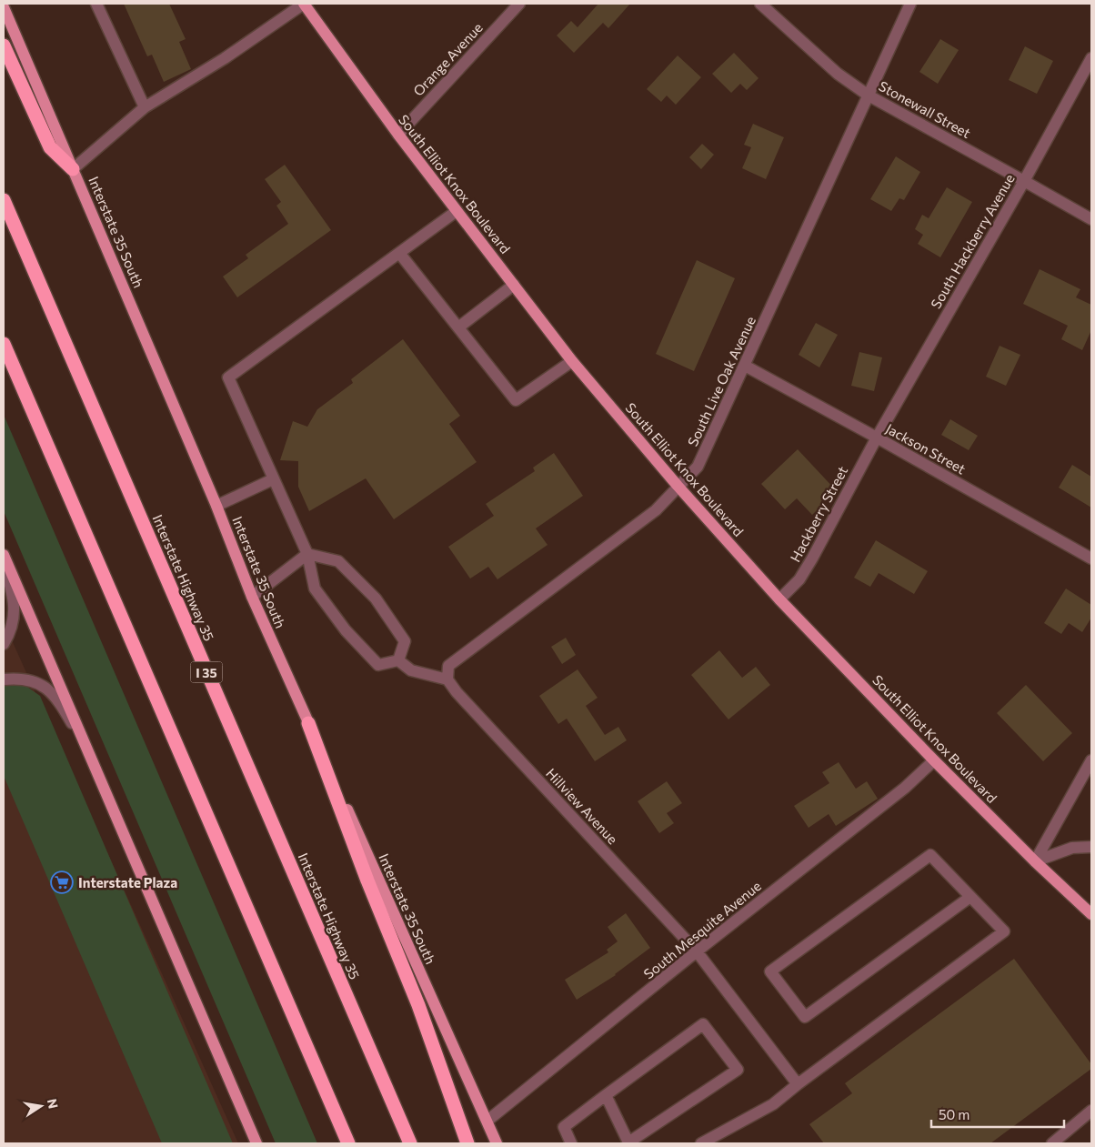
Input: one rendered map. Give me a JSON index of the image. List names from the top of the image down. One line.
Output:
{"streets":{"highway":["Interstate Highway 35","I 35"],"main road":["South Elliot Knox Boulevard","Interstate 35 South"],"street":["Orange Avenue","Stonewall Street","South Hackberry Avenue","South Live Oak Avenue","Jackson Street","Hackberry Street","Hillview Avenue","South Mesquite Avenue"]},"crossings":[["Orange Avenue","South Elliot Knox Boulevard"],["Stonewall Street","South Hackberry Avenue"],["Stonewall Street","South Live Oak Avenue"],["South Elliot Knox Boulevard","South Live Oak Avenue"],["South Elliot Knox Boulevard","Hackberry Street"],["South Elliot Knox Boulevard","South Mesquite Avenue"],["Interstate 35 South","South Mesquite Avenue"],["South Hackberry Avenue","Jackson Street"],["South Hackberry Avenue","Hackberry Street"],["South Live Oak Avenue","Jackson Street"],["South Live Oak Avenue","Hillview Avenue"],["Jackson Street","Hackberry Street"],["Hillview Avenue","South Mesquite Avenue"]],"places":{"supermarket":["Interstate Plaza"]},"scale_bar":"50 m","north":"right"}
